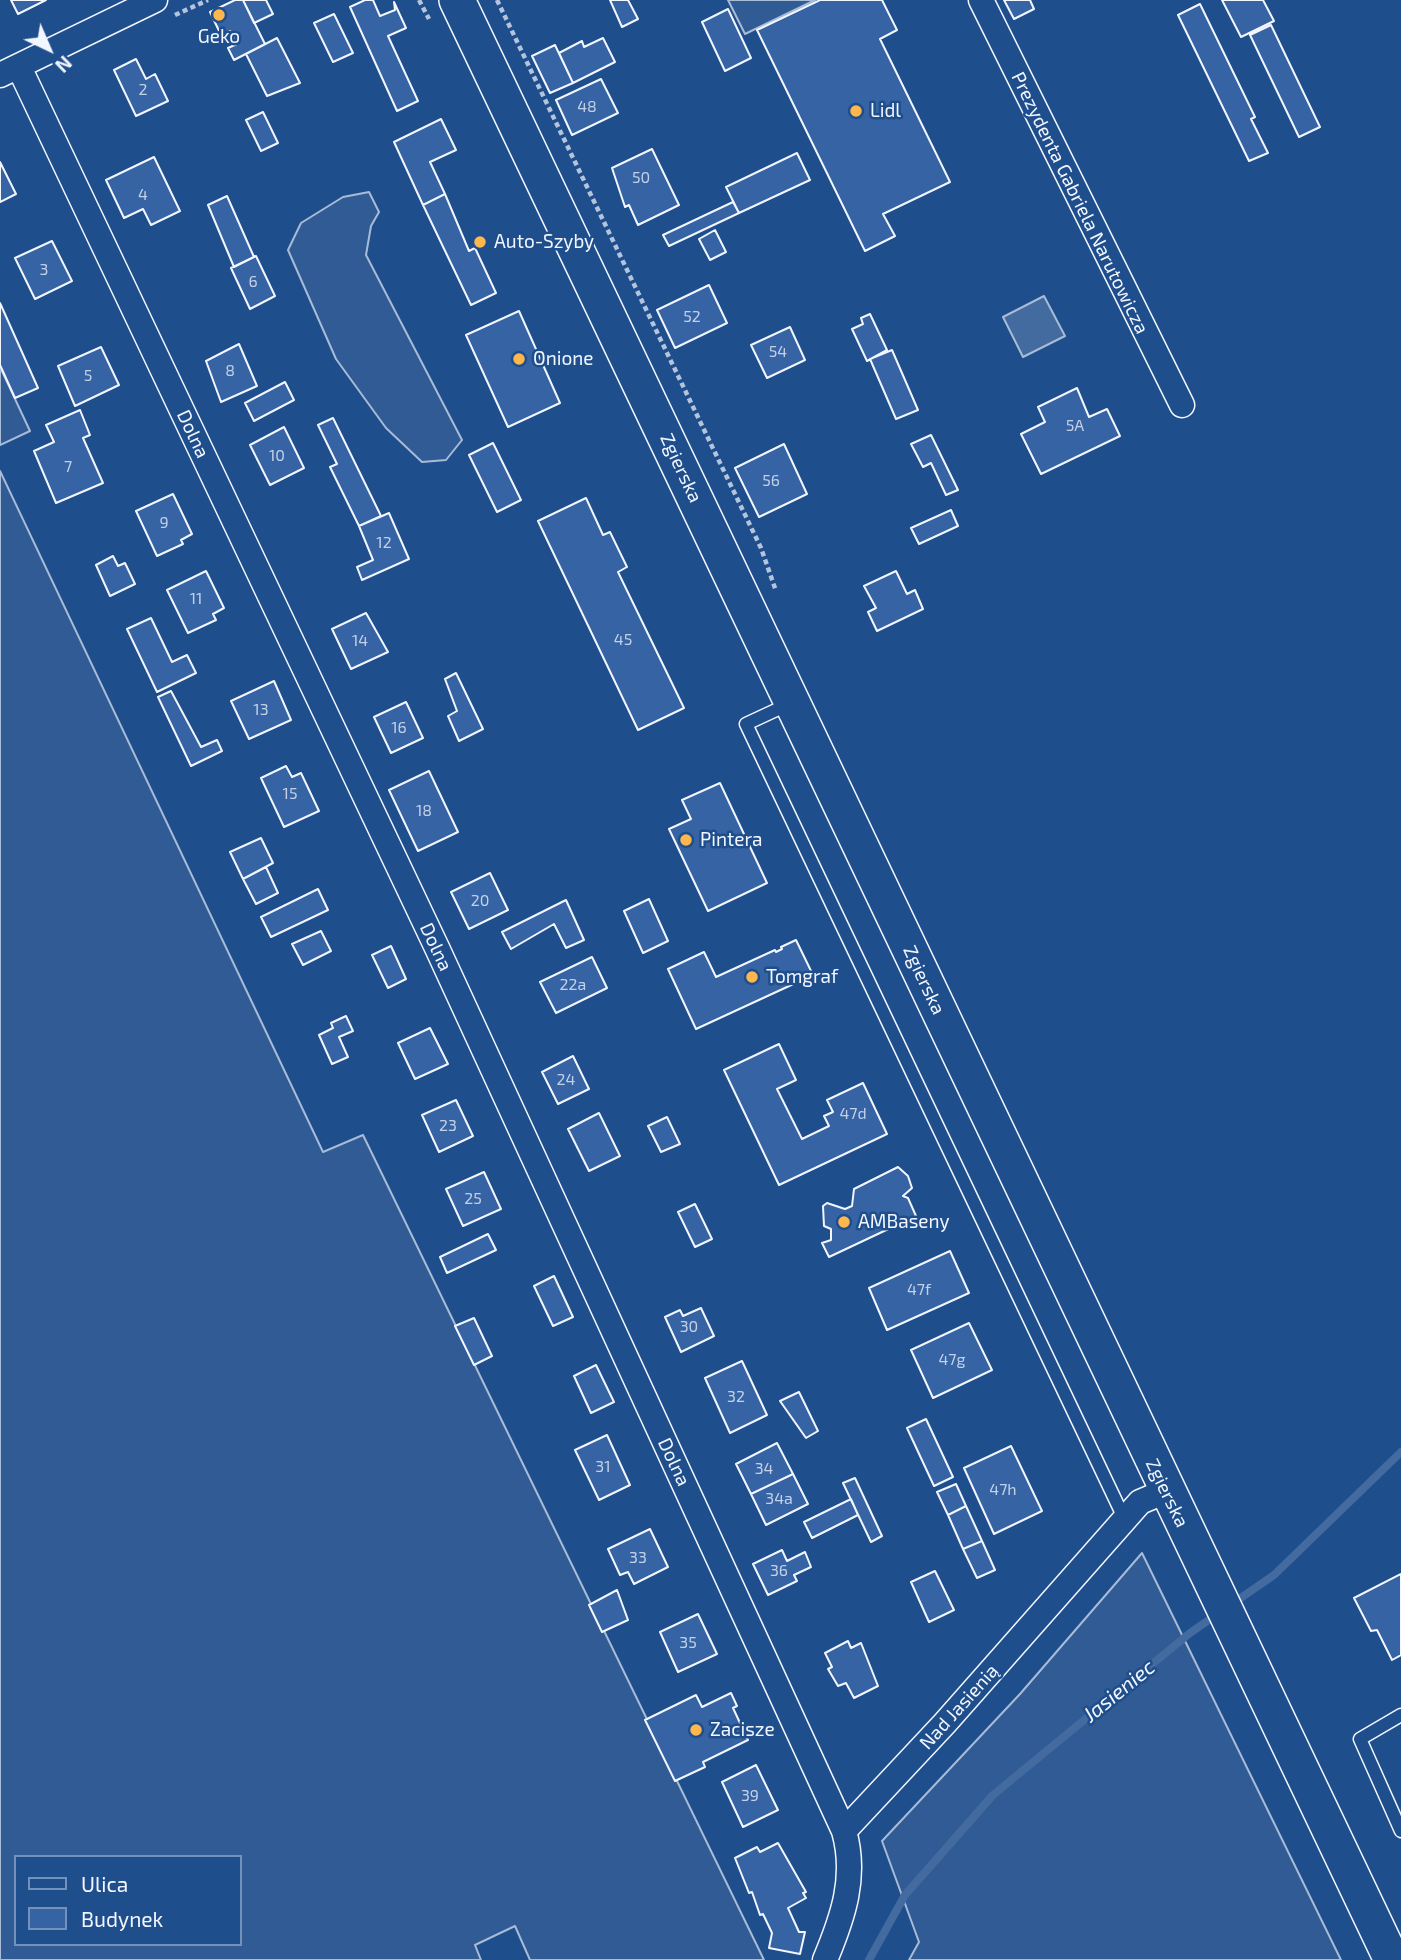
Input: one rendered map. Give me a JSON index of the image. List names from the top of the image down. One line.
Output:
{"streets":{"main road":["Zgierska"],"street":["Prezydenta Gabriela Narutowicza","Dolna","Nad Jasienią"]},"crossings":[["Dolna","Nad Jasienią"],["Zgierska","Nad Jasienią"]],"water":["Jasieniec"],"places":["Geko","Lidl","Auto-Szyby","Onione","Pintera","Tomgraf","AMBaseny","Zacisze"],"house_numbers":["2","48","50","4","3","6","52","54","8","5","5A","10","7","56","9","12","11","45","14","13","16","15","18","20","22a","24","47d","23","25","47f","30","47g","32","31","34","47h","34a","33","36","35","39"],"legend":["Ulica","Budynek"],"north":"bottom right"}
